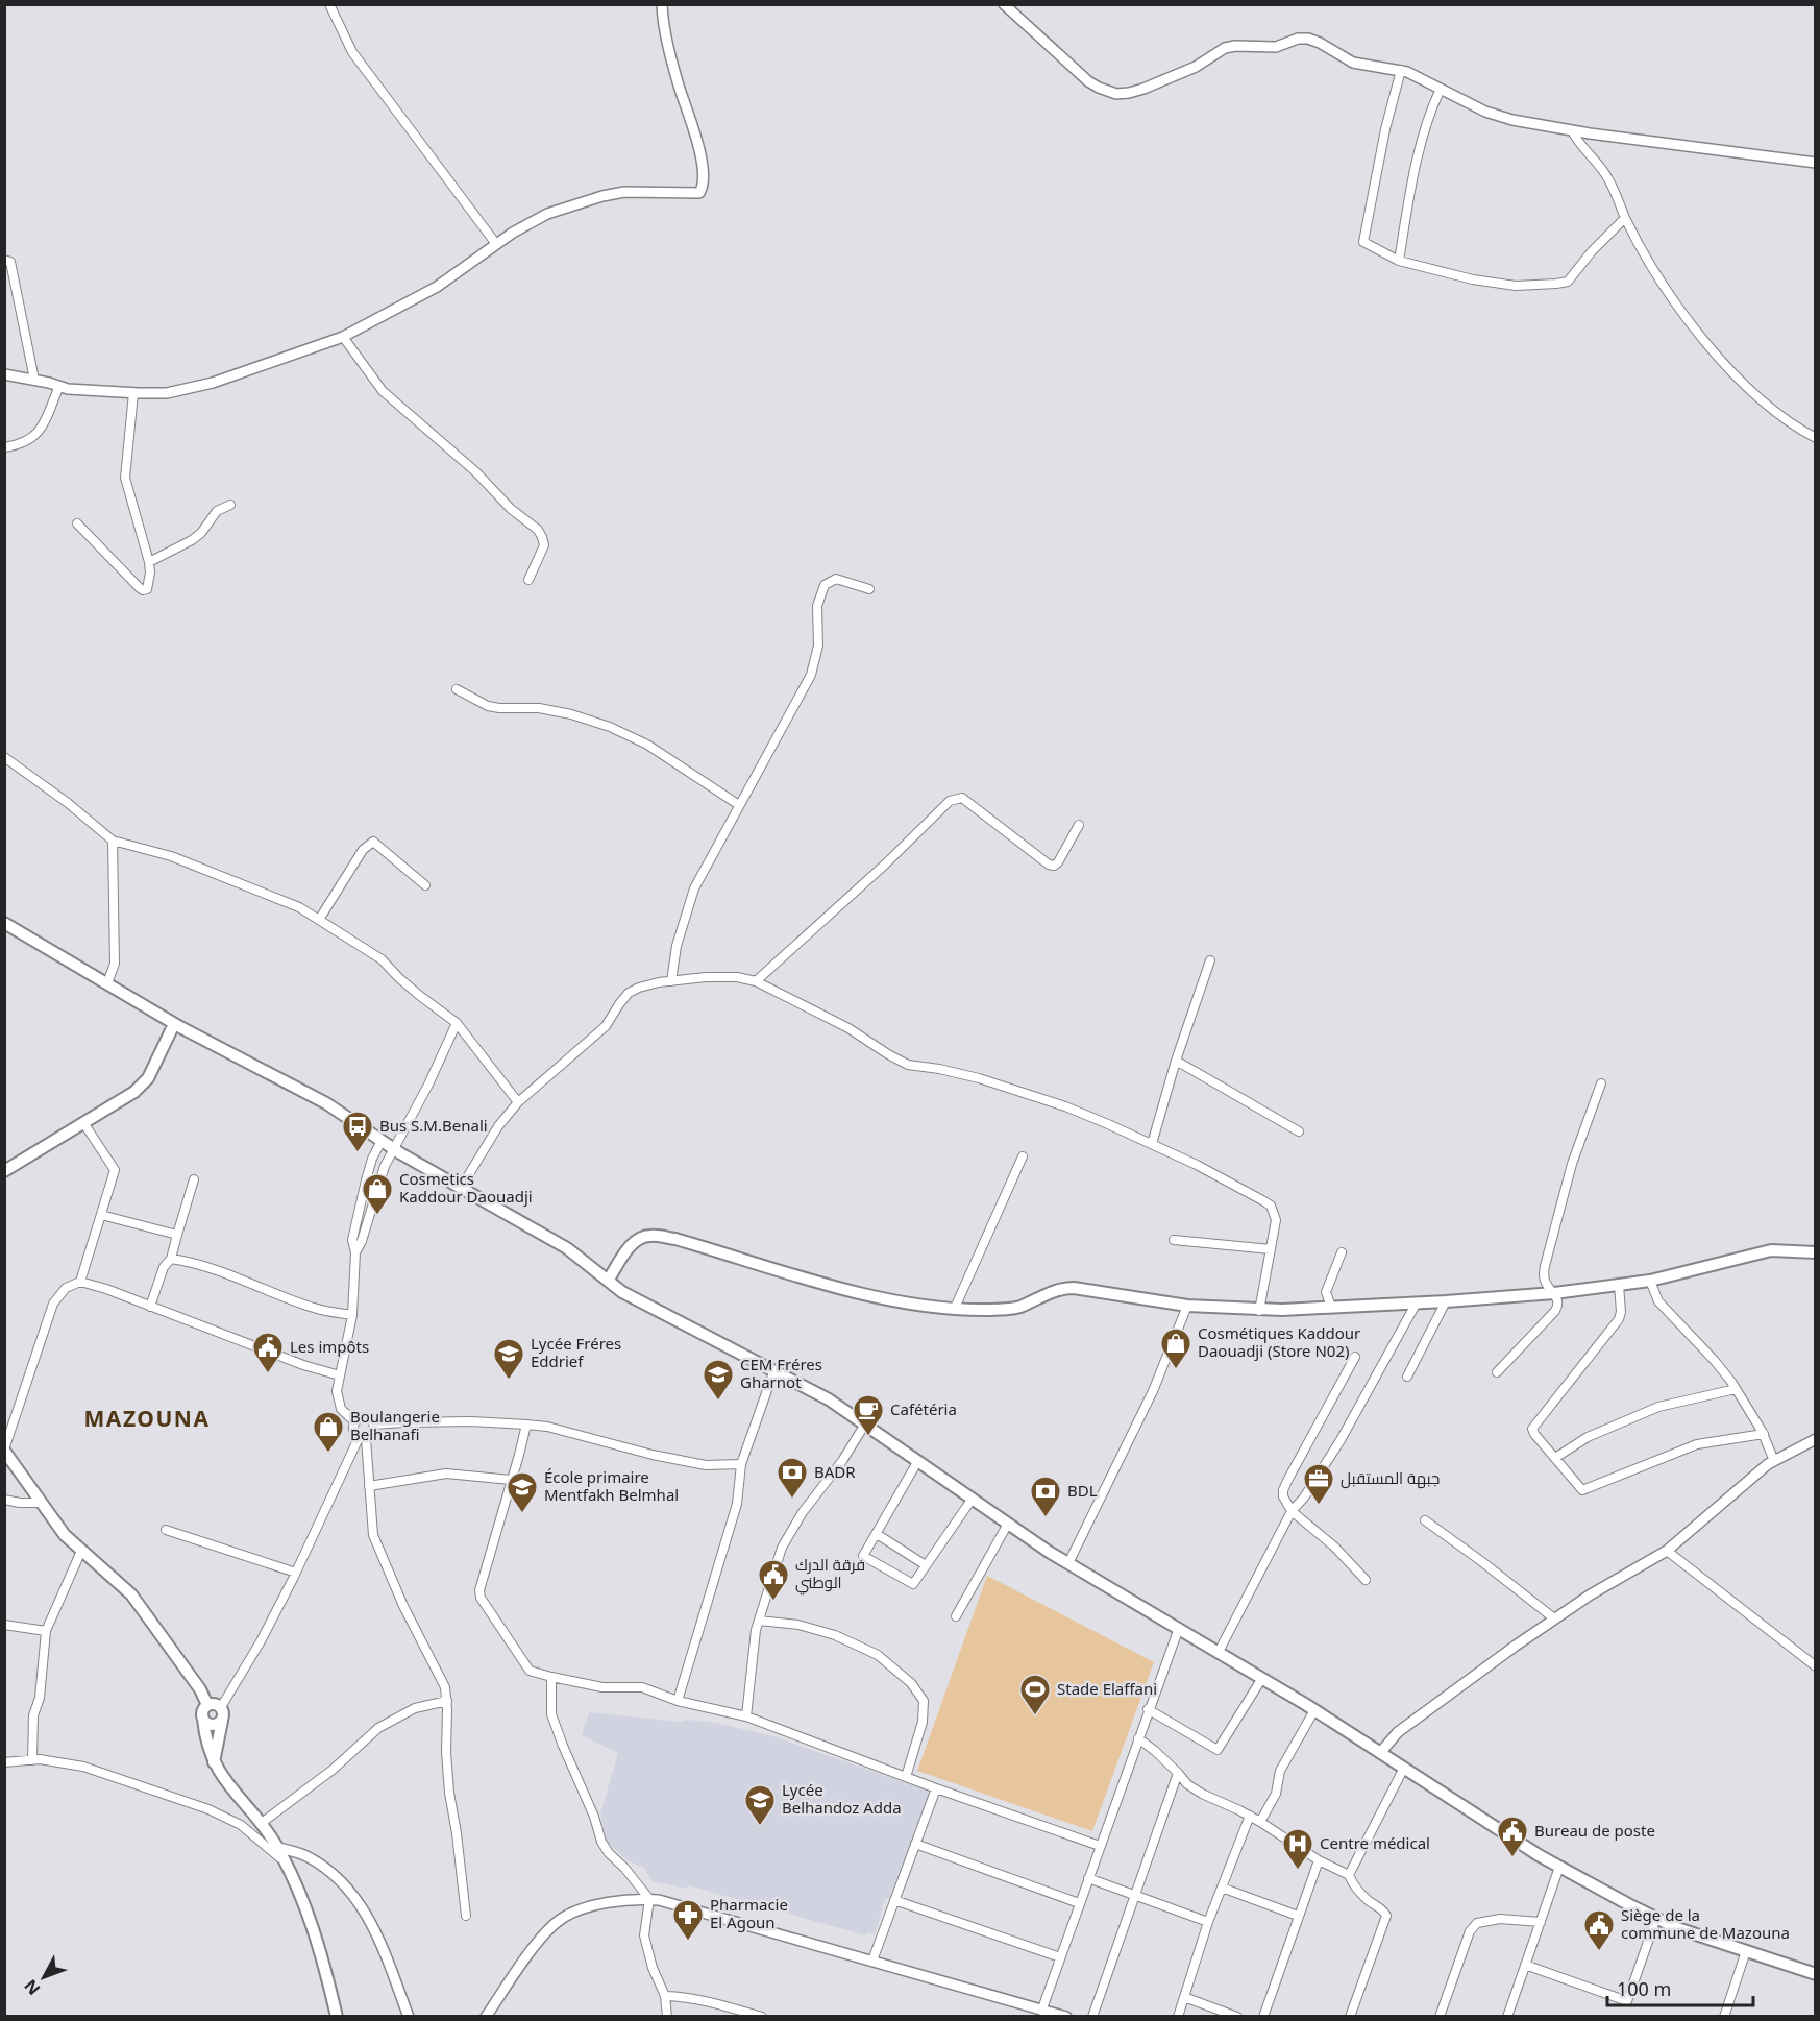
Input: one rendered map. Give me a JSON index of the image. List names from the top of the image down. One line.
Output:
{"districts":["MAZOUNA"],"places":{"bus stop":["Bus S.M.Benali"],"shop":["Cosmetics Kaddour Daouadji","Cosmétiques Kaddour Daouadji (Store N02)","Boulangerie Belhanafi"],"public building":["Les impôts","فرقة الدرك الوطني","Bureau de poste","Siège de la commune de Mazouna"],"school or university":["Lycée Fréres Eddrief","CEM Fréres Gharnot","École primaire Mentfakh Belmhal","Lycée Belhandoz Adda"],"cafe":["Cafétéria"],"bank":["BADR","BDL"],"office":["جبهة المستقبل"],"sports":["Stade Elaffani"],"hospital":["Centre médical"],"pharmacy":["Pharmacie El Agoun"]},"scale_bar":"100 m","north":"bottom left"}
